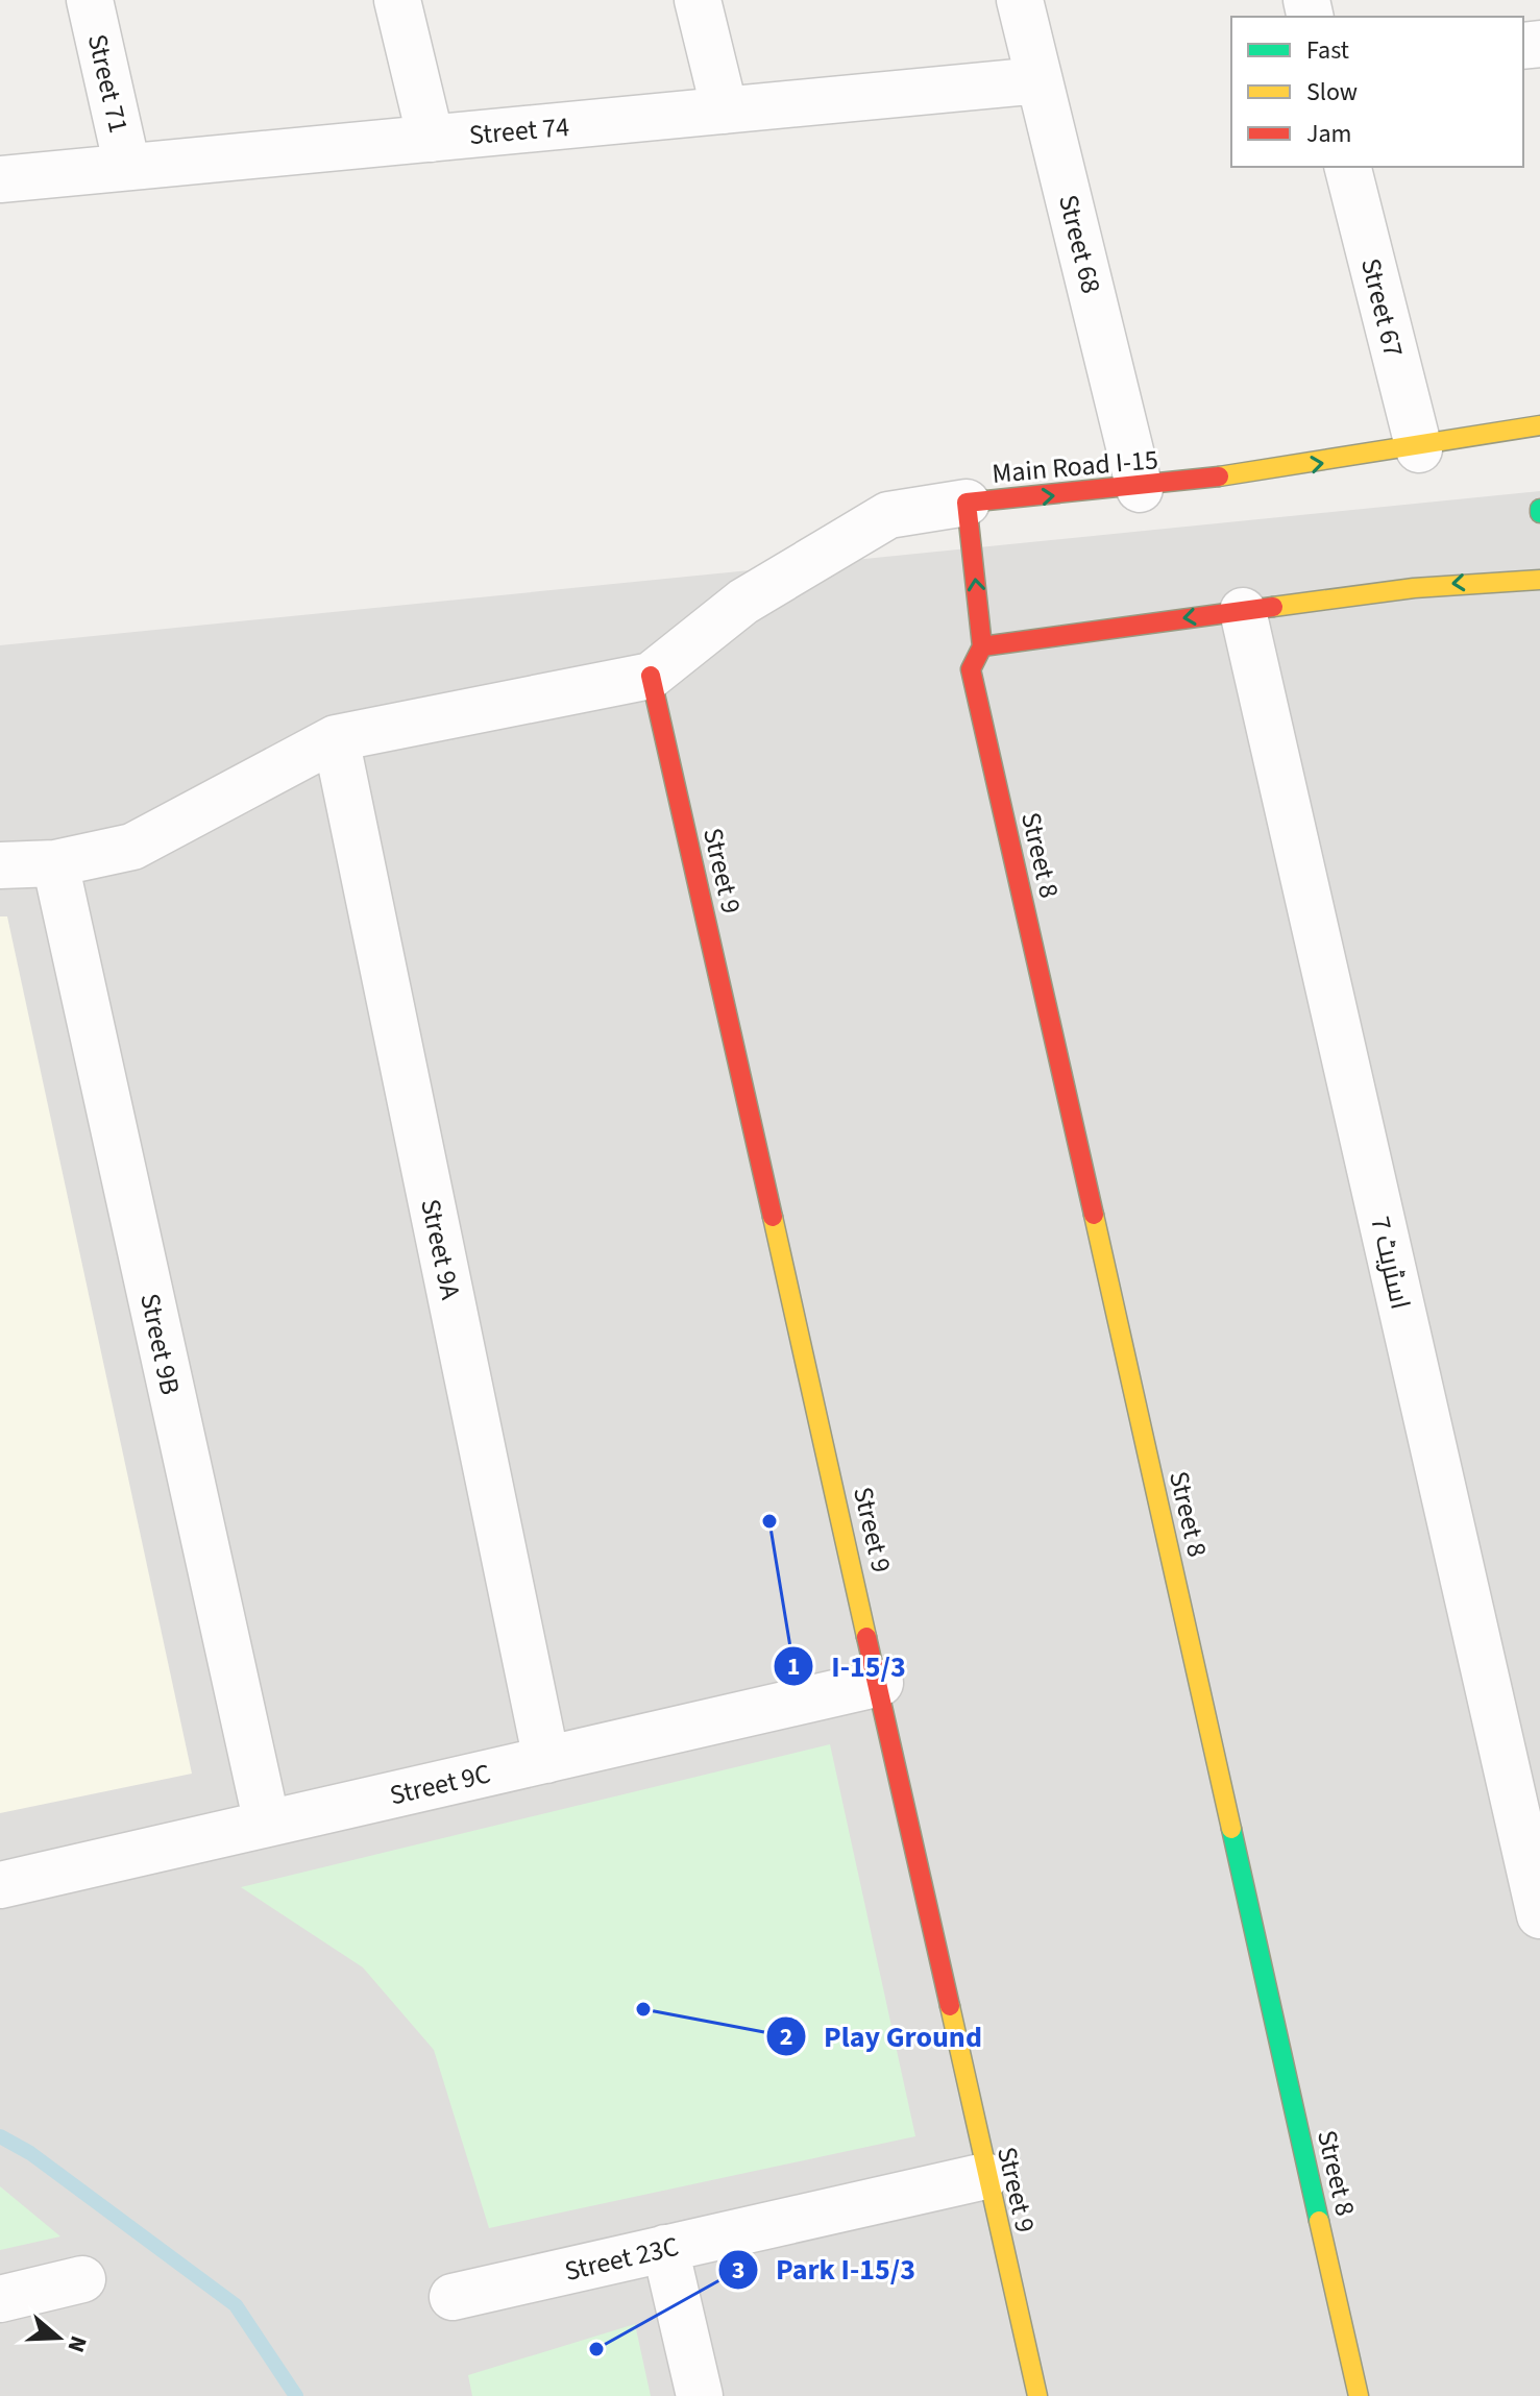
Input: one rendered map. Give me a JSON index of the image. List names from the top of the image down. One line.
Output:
{"streets":{"street":["Street 71","Street 74","Street 68","Street 67","Main Road I-15","Street 8","Street 9","Street 9A","اسٹریٹ 7","Street 9B","Street 9C","Street 23C"]},"crossings":[["Street 71","Street 74"],["Street 74","Street 68"],["Street 68","Main Road I-15"],["Street 67","Main Road I-15"],["Main Road I-15","Street 8"],["Street 9","Street 9C"],["Street 9","Street 23C"],["Street 9A","Street 9C"],["Street 9B","Street 9C"]],"places":["I-15/3","Play Ground","Park I-15/3"],"legend":["Fast","Slow","Jam"],"north":"right"}
